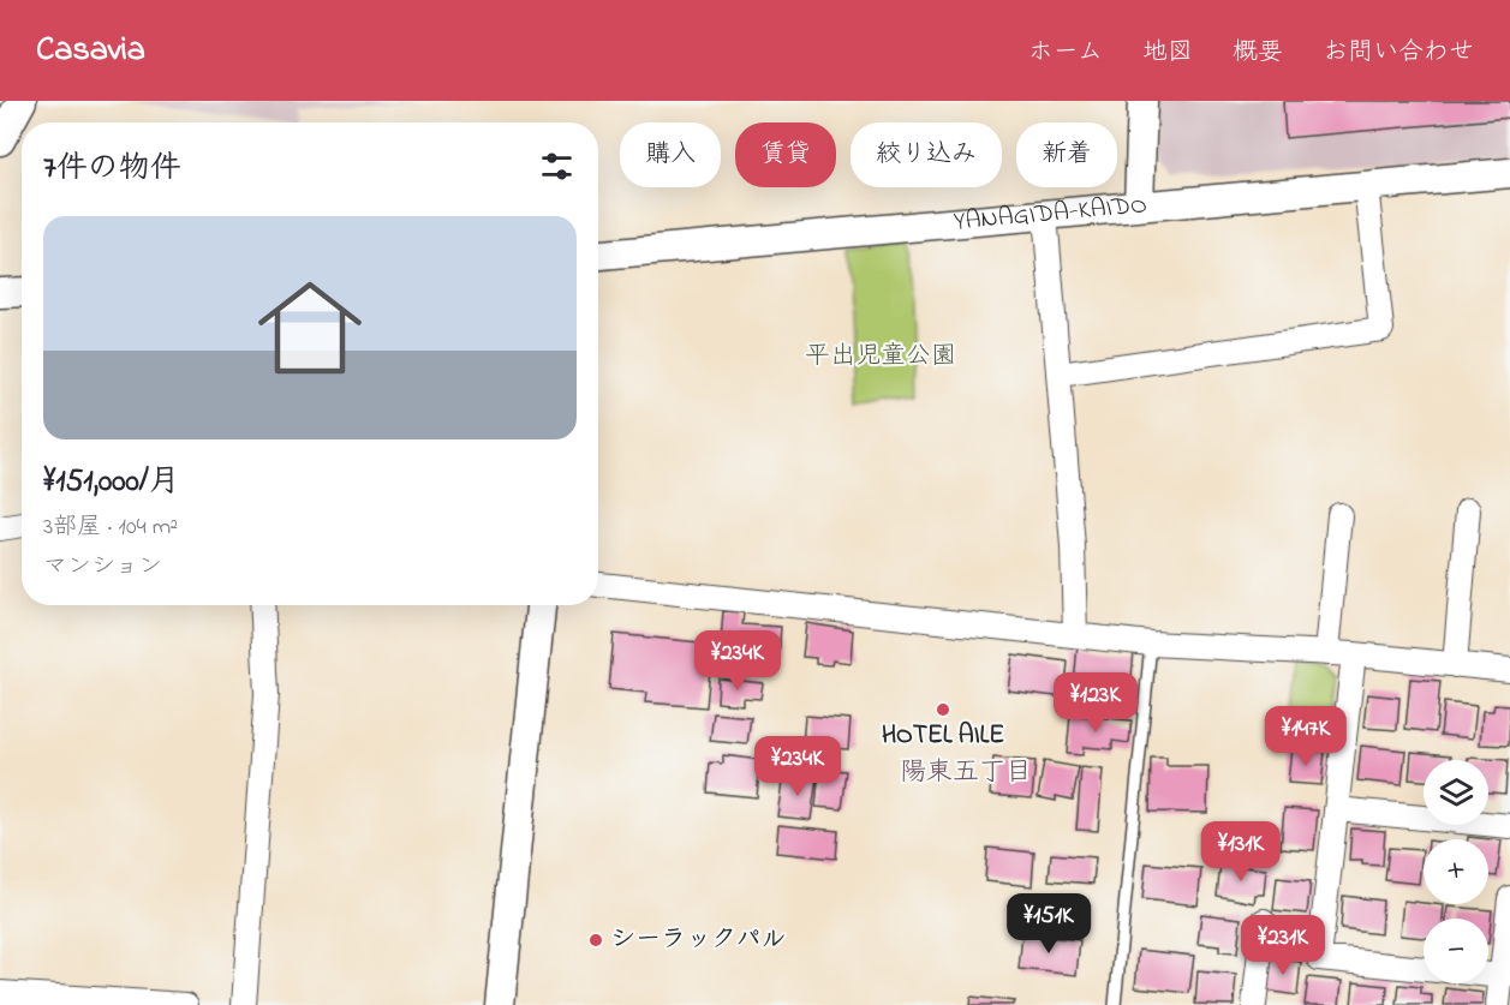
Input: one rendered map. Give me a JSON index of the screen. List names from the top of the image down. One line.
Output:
{"streets":{"street":["YANAGIDA-KAIDO"]},"districts":["陽東五丁目"],"parks":["平出児童公園"],"places":["HOTEL AILE","シーラックパル"],"page":{"header":"Casavia","nav":["ホーム","地図","概要","お問い合わせ"],"chip":["購入","賃貸","絞り込み","新着"],"heading":"7件の物件","list":[{"name":"¥151,000/月","note":"3部屋 · 104 m² · マンション"}],"price":["¥234K","¥123K","¥147K","¥234K","¥131K","¥151K","¥231K"],"map_buttons":["+","−"]}}
